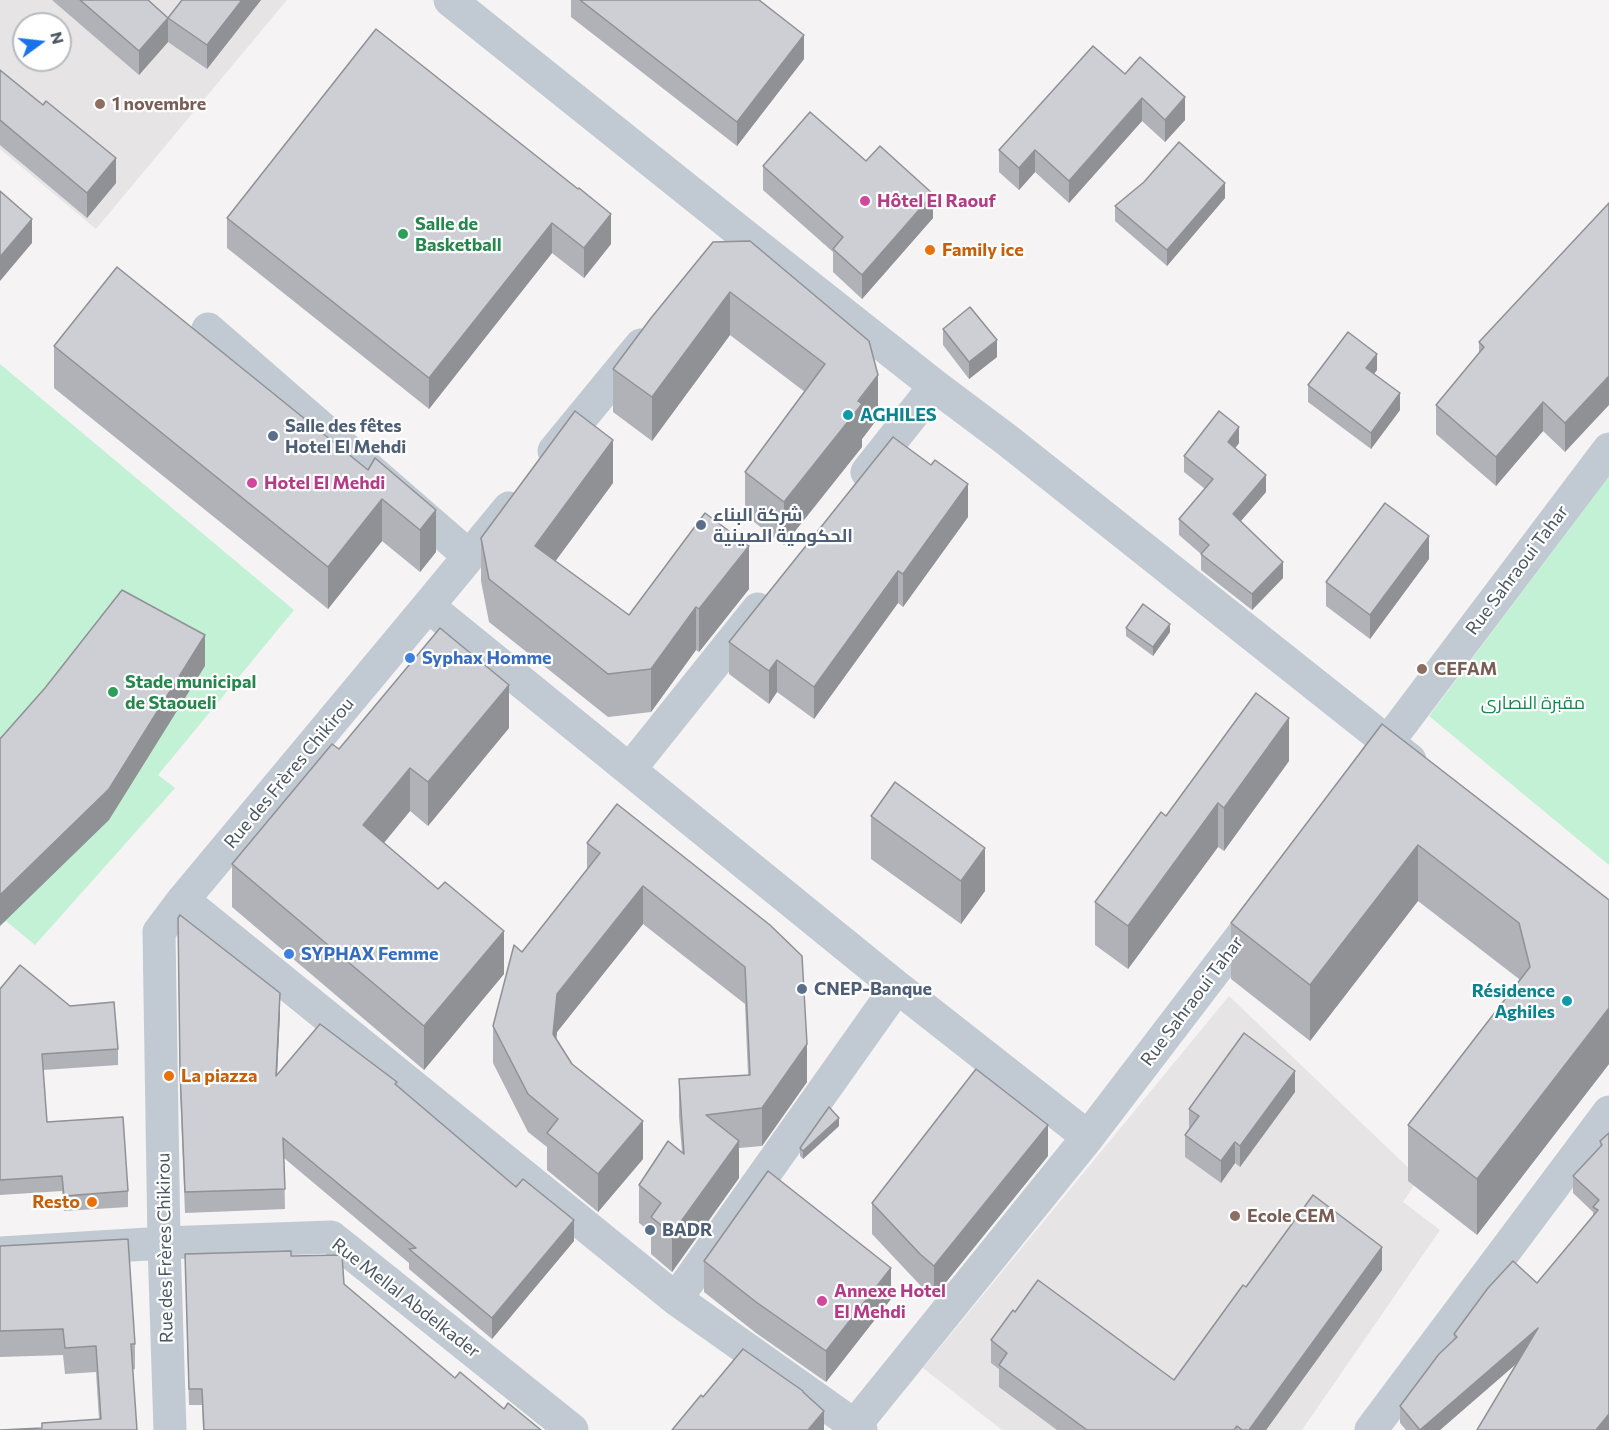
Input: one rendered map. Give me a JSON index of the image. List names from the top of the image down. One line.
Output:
{"streets":{"street":["Rue Sahraoui Tahar","Rue des Frères Chikirou","Rue Mellal Abdelkader"]},"crossings":[["Rue des Frères Chikirou","Rue Mellal Abdelkader"]],"parks":["مقبرة النصارى"],"places":["1 novembre","Hôtel El Raouf","Salle de Basketball","Family ice","AGHILES","Salle des fêtes Hotel El Mehdi","Hotel El Mehdi","شركة البناء الحكومية الصينية","Syphax Homme","CEFAM","Stade municipal de Staoueli","SYPHAX Femme","CNEP-Banque","Résidence Aghiles","La piazza","Resto","Ecole CEM","BADR","Annexe Hotel El Mehdi"],"north":"right"}
